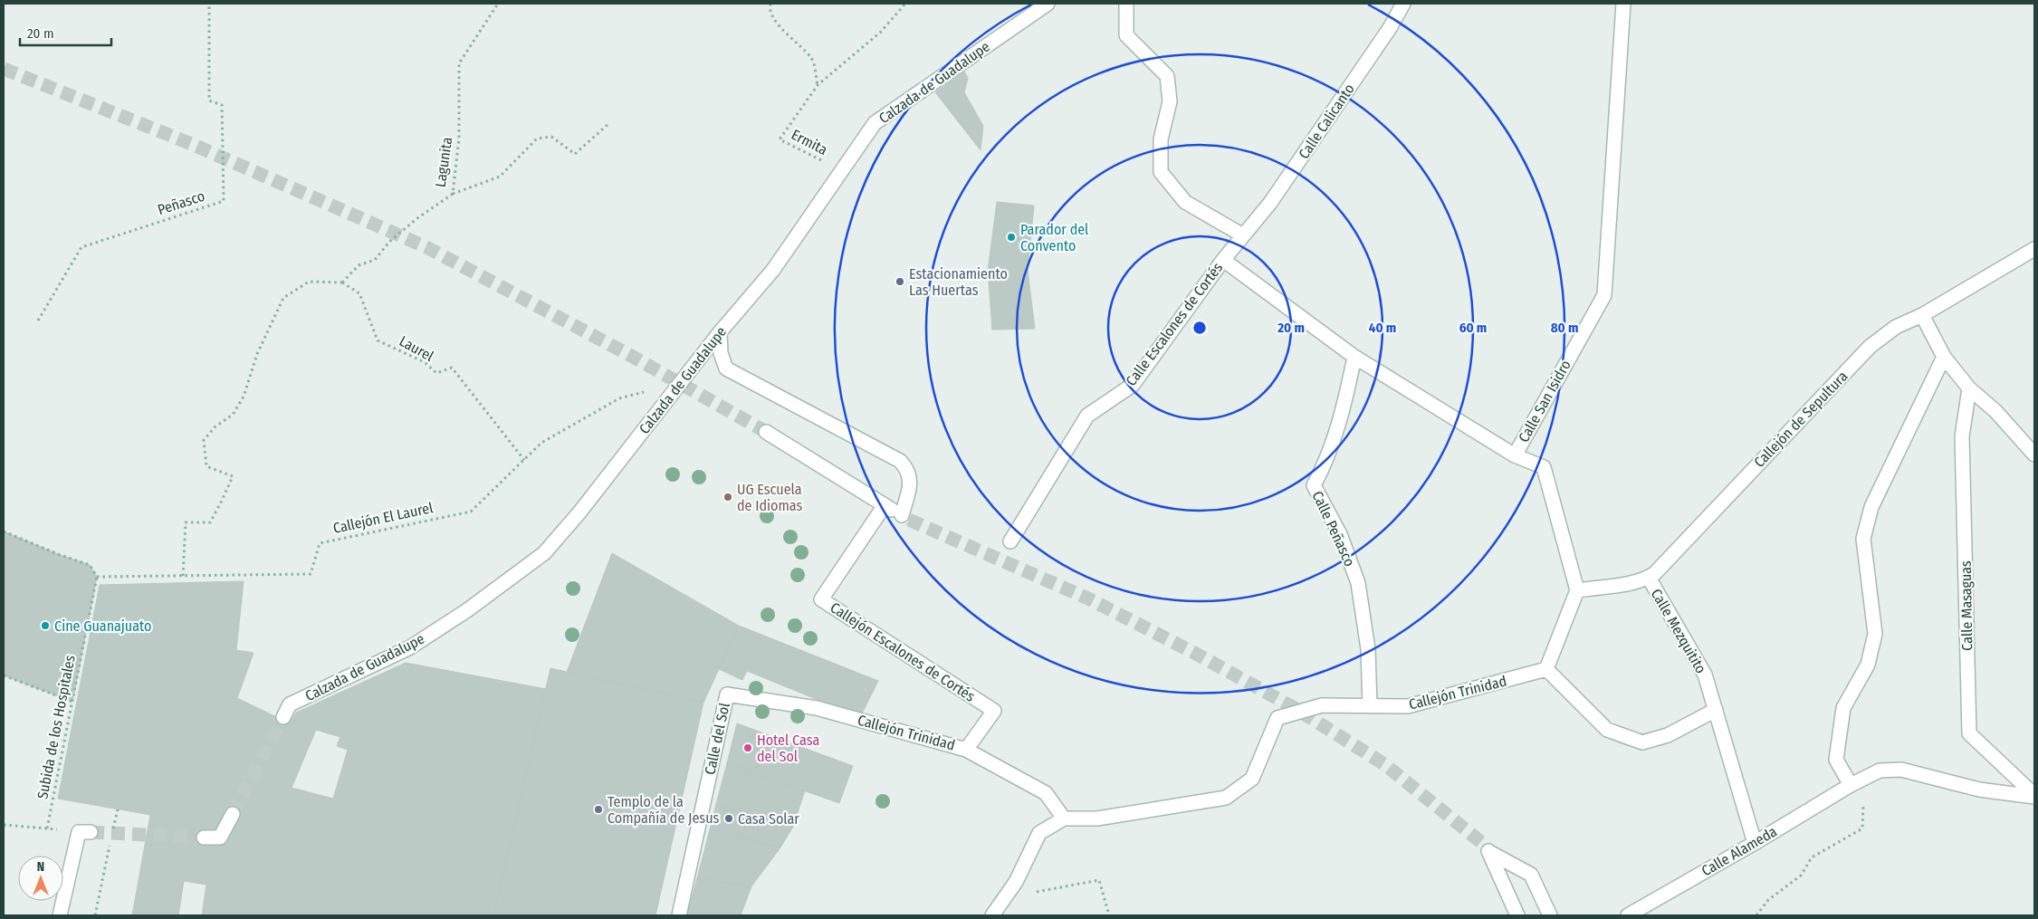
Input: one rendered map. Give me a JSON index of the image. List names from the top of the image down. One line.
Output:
{"streets":{"street":["Calzada de Guadalupe","Calle Calicanto","Calle Escalones de Cortés","Calle San Isidro","Callejón de Sepultura","Calle Peñasco","Calle Masaguas","Calle Mezquitito","Callejón Escalones de Cortés","Callejón Trinidad","Calle del Sol","Calle Alameda"],"path":["Ermita","Lagunita","Peñasco","Laurel","Callejón El Laurel","Subida de los Hospitales"]},"crossings":[["Calzada de Guadalupe","Ermita"],["Calle Calicanto","Calle Escalones de Cortés"],["Lagunita","Laurel"],["Calle Escalones de Cortés","Calle San Isidro"],["Laurel","Callejón El Laurel"],["Calle San Isidro","Calle Peñasco"],["Callejón de Sepultura","Calle Mezquitito"],["Callejón El Laurel","Subida de los Hospitales"],["Calle Peñasco","Callejón Trinidad"],["Calle Masaguas","Calle Alameda"],["Calle Mezquitito","Calle Alameda"],["Callejón Escalones de Cortés","Callejón Trinidad"],["Callejón Trinidad","Calle del Sol"]],"places":["Parador del Convento","Estacionamiento Las Huertas","UG Escuela de Idiomas","Cine Guanajuato","Hotel Casa del Sol","Templo de la Compañía de Jesus","Casa Solar"],"scale_bar":"20 m","north":"top","rings":["20 m","40 m","60 m","80 m"]}
